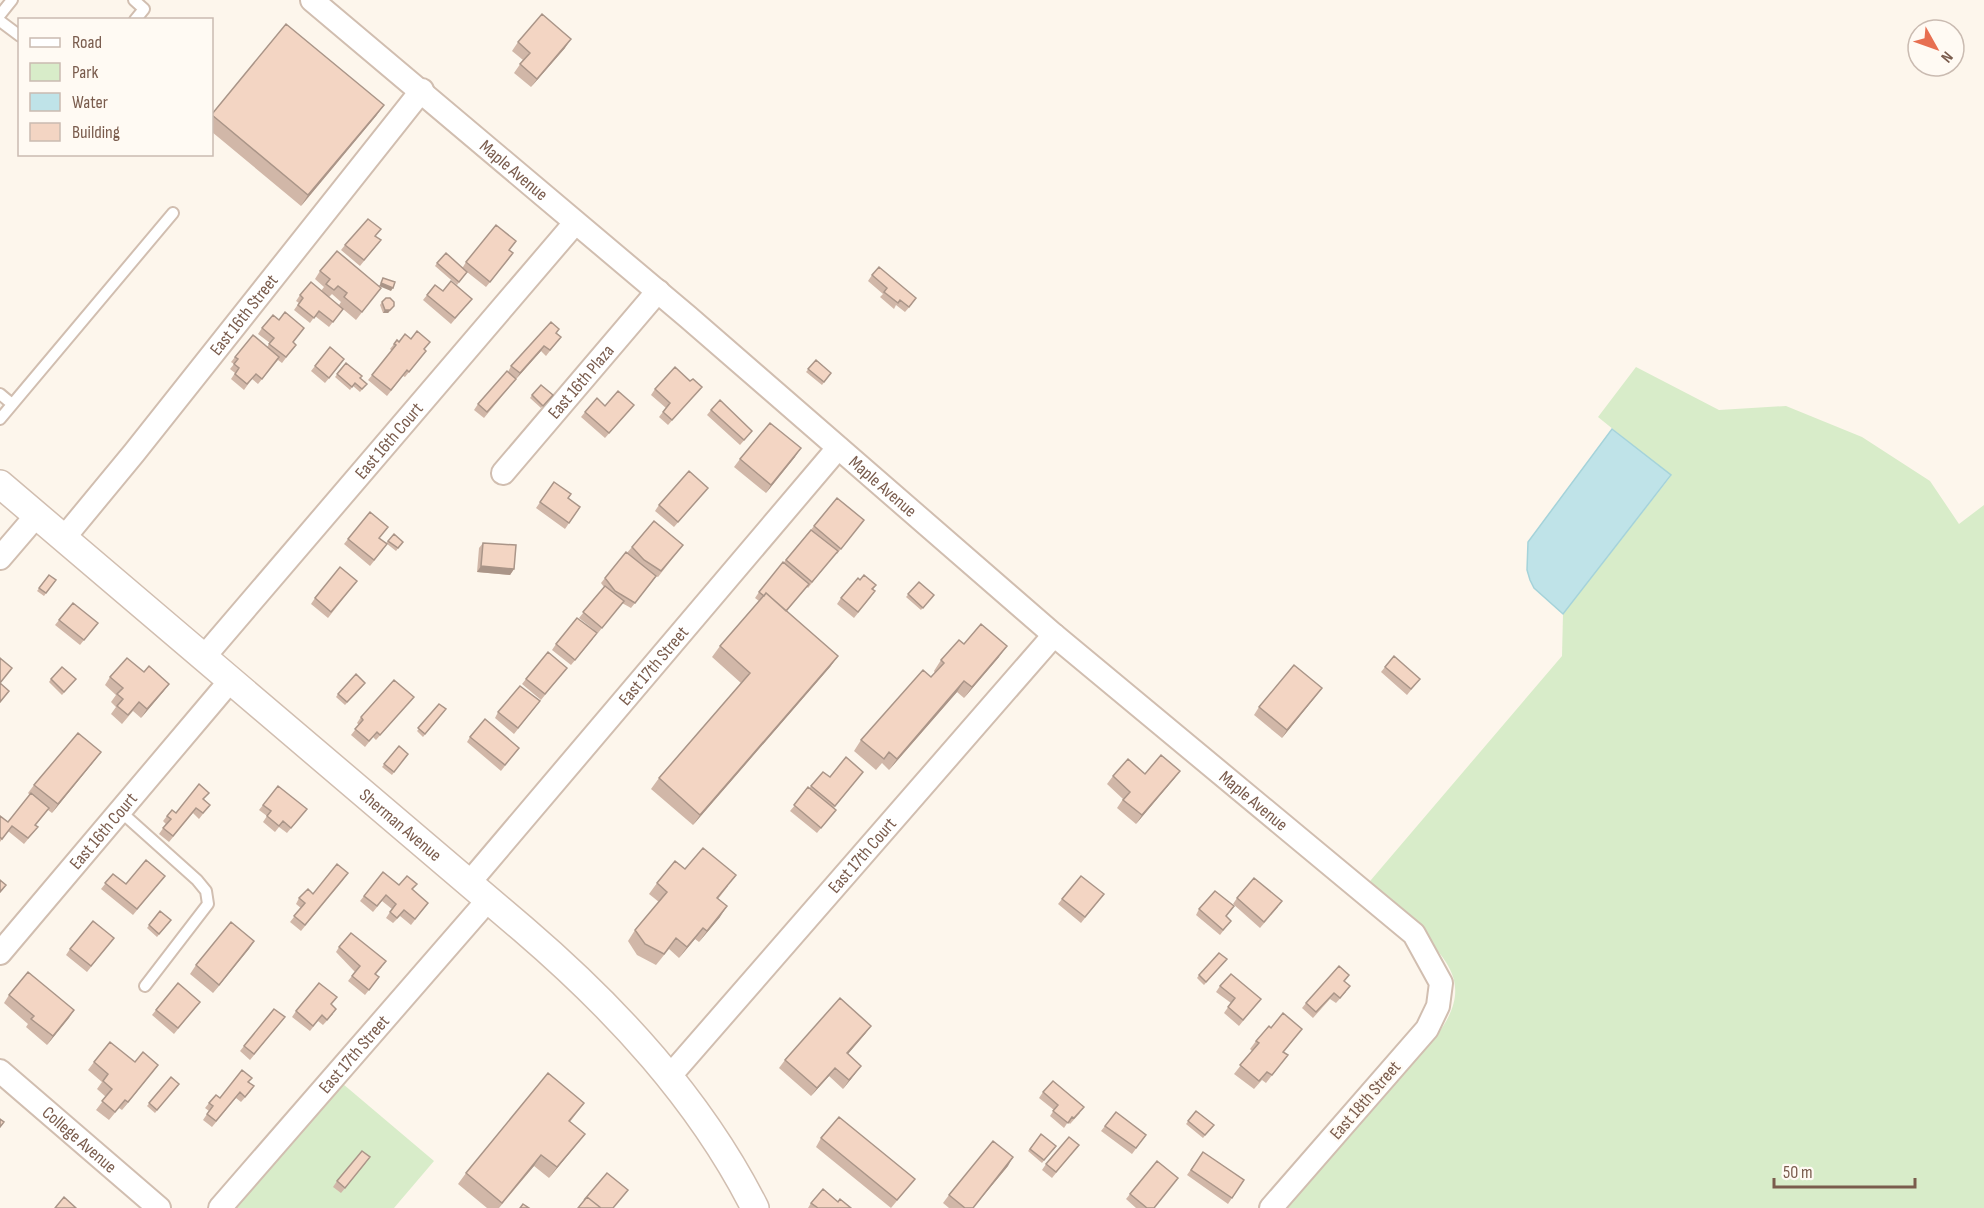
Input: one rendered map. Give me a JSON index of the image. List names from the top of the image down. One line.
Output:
{"streets":{"street":["Maple Avenue","East 16th Street","East 16th Plaza","East 16th Court","East 17th Street","Sherman Avenue","East 17th Court","East 18th Street","College Avenue"]},"crossings":[["Maple Avenue","East 16th Street"],["Maple Avenue","East 16th Plaza"],["Maple Avenue","East 16th Court"],["Maple Avenue","East 17th Street"],["Maple Avenue","East 17th Court"],["Maple Avenue","East 18th Street"],["East 16th Street","Sherman Avenue"],["East 16th Court","Sherman Avenue"],["East 17th Street","Sherman Avenue"],["Sherman Avenue","East 17th Court"]],"legend":["Road","Park","Water","Building"],"scale_bar":"50 m","north":"bottom right"}
